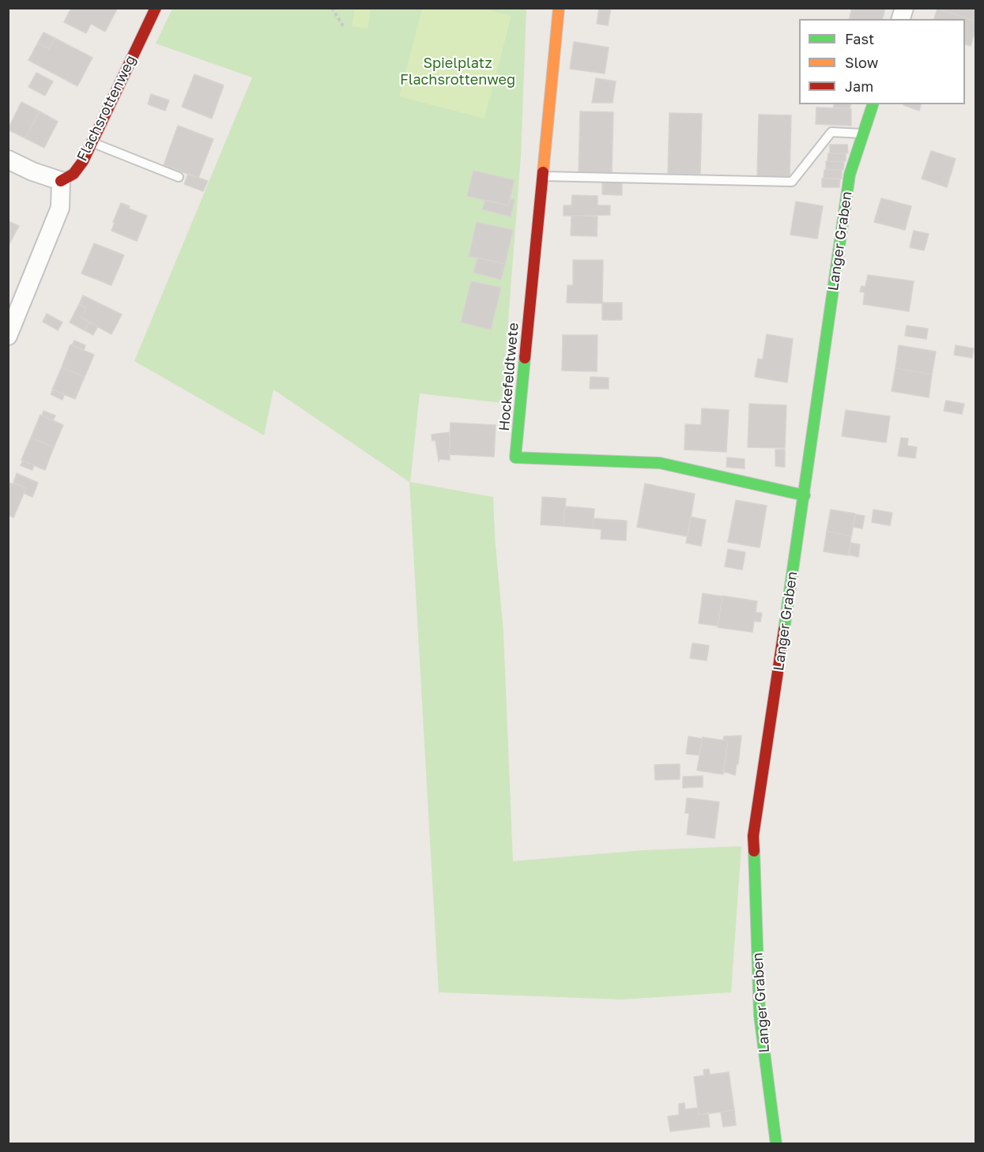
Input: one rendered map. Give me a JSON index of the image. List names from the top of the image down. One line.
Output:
{"streets":{"street":["Flachsrottenweg","Langer Graben","Hockefeldtwete"]},"crossings":[["Langer Graben","Hockefeldtwete"]],"parks":["Spielplatz Flachsrottenweg"],"legend":["Fast","Slow","Jam"]}
